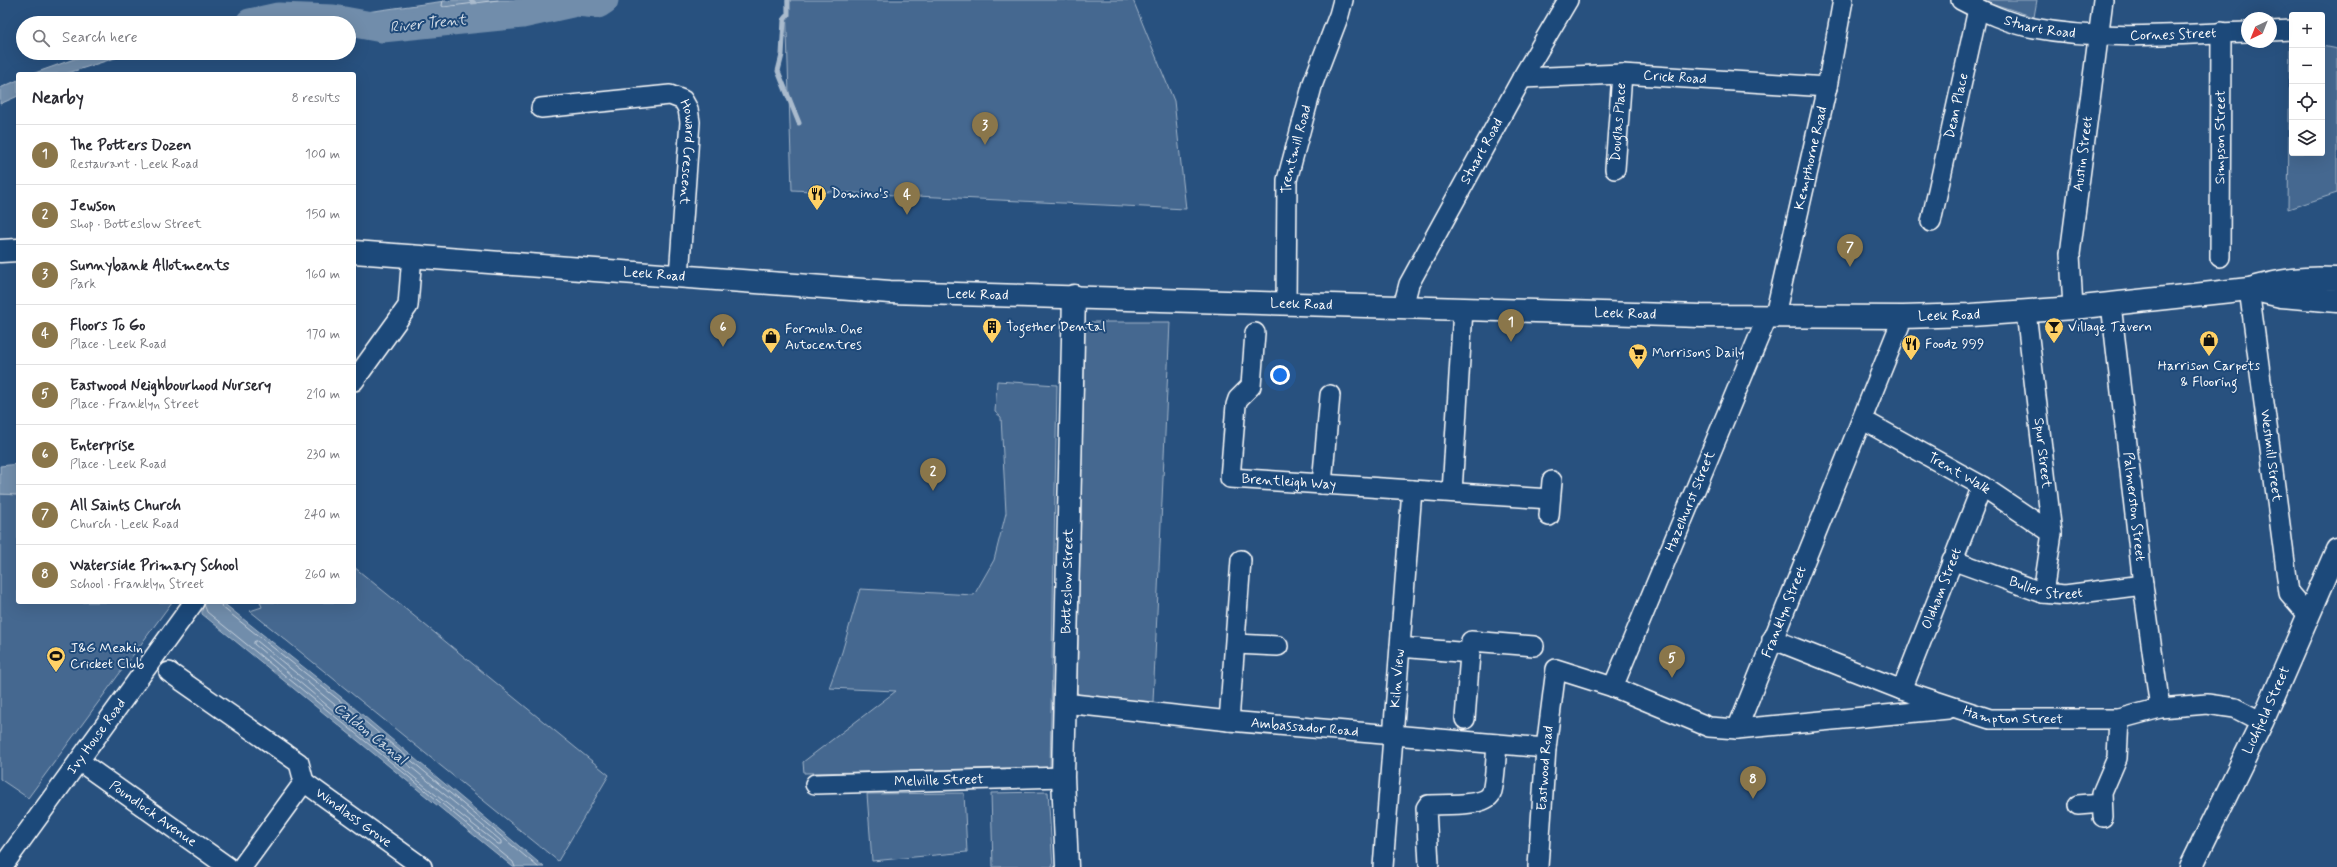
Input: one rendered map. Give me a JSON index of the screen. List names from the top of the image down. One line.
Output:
{"streets":{"main road":["Leek Road","Botteslow Street","Lichfield Street"],"street":["Stuart Road","Cornes Street","Crick Road","Dean Place","Douglas Place","Simpson Street","Trentmill Road","Howard Crescent","Austin Street","Kempthorne Road","Spur Street","Westmill Street","Trent Walk","Brentleigh Way","Hazelhurst Street","Palmerston Street","Buller Street","Oldham Street","Franklyn Street","Kiln View","Hampton Street","Ambassador Road","Ivy House Road","Eastwood Road","Melville Street","Poundlock Avenue","Windlass Grove"]},"crossings":[["Stuart Road","Cornes Street"],["Stuart Road","Crick Road"],["Stuart Road","Dean Place"],["Stuart Road","Austin Street"],["Stuart Road","Leek Road"],["Cornes Street","Simpson Street"],["Cornes Street","Austin Street"],["Crick Road","Douglas Place"],["Crick Road","Kempthorne Road"],["Trentmill Road","Leek Road"],["Howard Crescent","Leek Road"],["Austin Street","Leek Road"],["Kempthorne Road","Leek Road"],["Kempthorne Road","Hazelhurst Street"],["Leek Road","Spur Street"],["Leek Road","Westmill Street"],["Leek Road","Hazelhurst Street"],["Leek Road","Palmerston Street"],["Leek Road","Botteslow Street"],["Leek Road","Franklyn Street"],["Spur Street","Trent Walk"],["Spur Street","Buller Street"],["Westmill Street","Lichfield Street"],["Trent Walk","Oldham Street"],["Trent Walk","Franklyn Street"],["Brentleigh Way","Kiln View"],["Hazelhurst Street","Eastwood Road"],["Palmerston Street","Buller Street"],["Palmerston Street","Hampton Street"],["Botteslow Street","Ambassador Road"],["Botteslow Street","Melville Street"],["Buller Street","Oldham Street"],["Oldham Street","Hampton Street"],["Franklyn Street","Hampton Street"],["Kiln View","Ambassador Road"],["Lichfield Street","Hampton Street"],["Ambassador Road","Eastwood Road"],["Ivy House Road","Poundlock Avenue"]],"water":["River Trent","Caldon Canal"],"places":{"restaurant":["Domino's","Foodz 999"],"building":["Together Dental"],"bar":["Village Tavern"],"shop":["Formula One Autocentres","Harrison Carpets & Flooring"],"supermarket":["Morrisons Daily"],"sports":["J&G Meakin Cricket Club"]},"north":"bottom left","page":{"map_buttons":["+","−"],"search":"Search here","heading":["Nearby","8 results"],"pins":["3","4","7","1","6","2","5","8"],"list":[{"mark":"1","name":"The Potters Dozen","note":"Restaurant · Leek Road","value":"100 m"},{"mark":"2","name":"Jewson","note":"Shop · Botteslow Street","value":"150 m"},{"mark":"3","name":"Sunnybank Allotments","note":"Park","value":"160 m"},{"mark":"4","name":"Floors To Go","note":"Place · Leek Road","value":"170 m"},{"mark":"5","name":"Eastwood Neighbourhood Nursery","note":"Place · Franklyn Street","value":"210 m"},{"mark":"6","name":"Enterprise","note":"Place · Leek Road","value":"230 m"},{"mark":"7","name":"All Saints Church","note":"Church · Leek Road","value":"240 m"},{"mark":"8","name":"Waterside Primary School","note":"School · Franklyn Street","value":"260 m"}]}}
